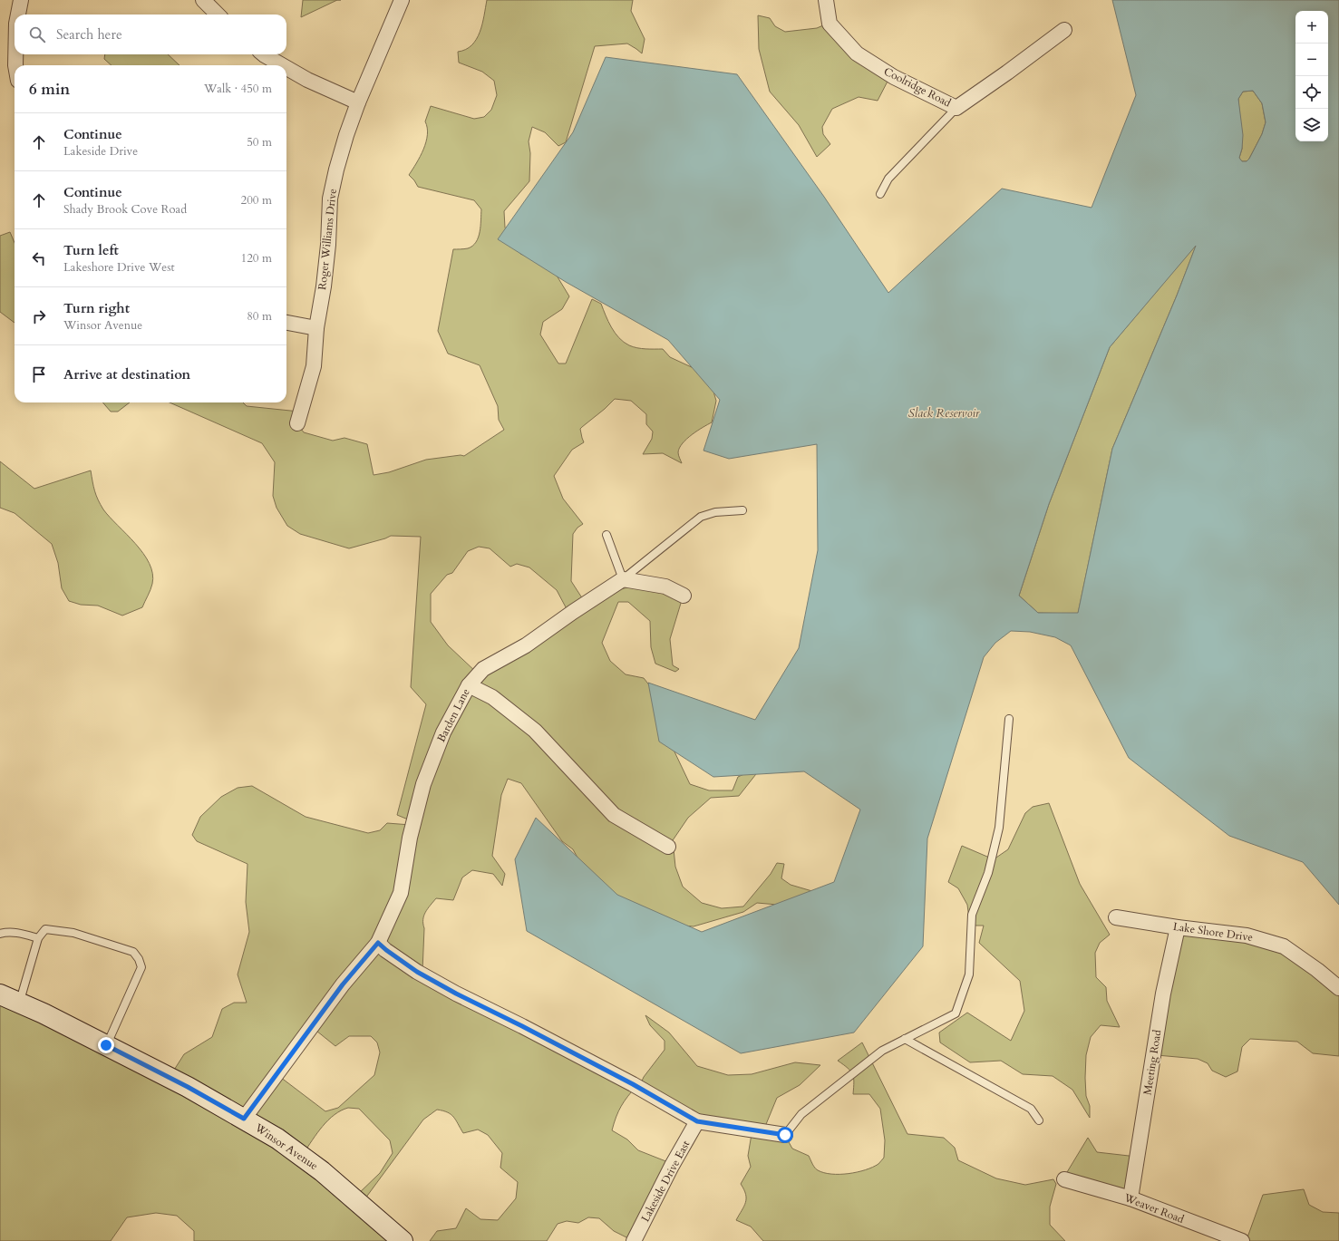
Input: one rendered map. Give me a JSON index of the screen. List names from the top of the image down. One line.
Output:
{"streets":{"street":["Coolridge Road","Roger Williams Drive","Barden Lane","Lake Shore Drive","Meeting Road","Winsor Avenue","Lakeside Drive East","Weaver Road"]},"crossings":[["Barden Lane","Winsor Avenue"],["Lake Shore Drive","Meeting Road"],["Meeting Road","Weaver Road"]],"water":["Slack Reservoir"],"page":{"map_buttons":["+","−"],"search":"Search here","heading":["6 min","Walk · 450 m"],"list":[["Continue","Lakeside Drive","50 m"],["Continue","Shady Brook Cove Road","200 m"],["Turn left","Lakeshore Drive West","120 m"],["Turn right","Winsor Avenue","80 m"],"Arrive at destination"]}}
